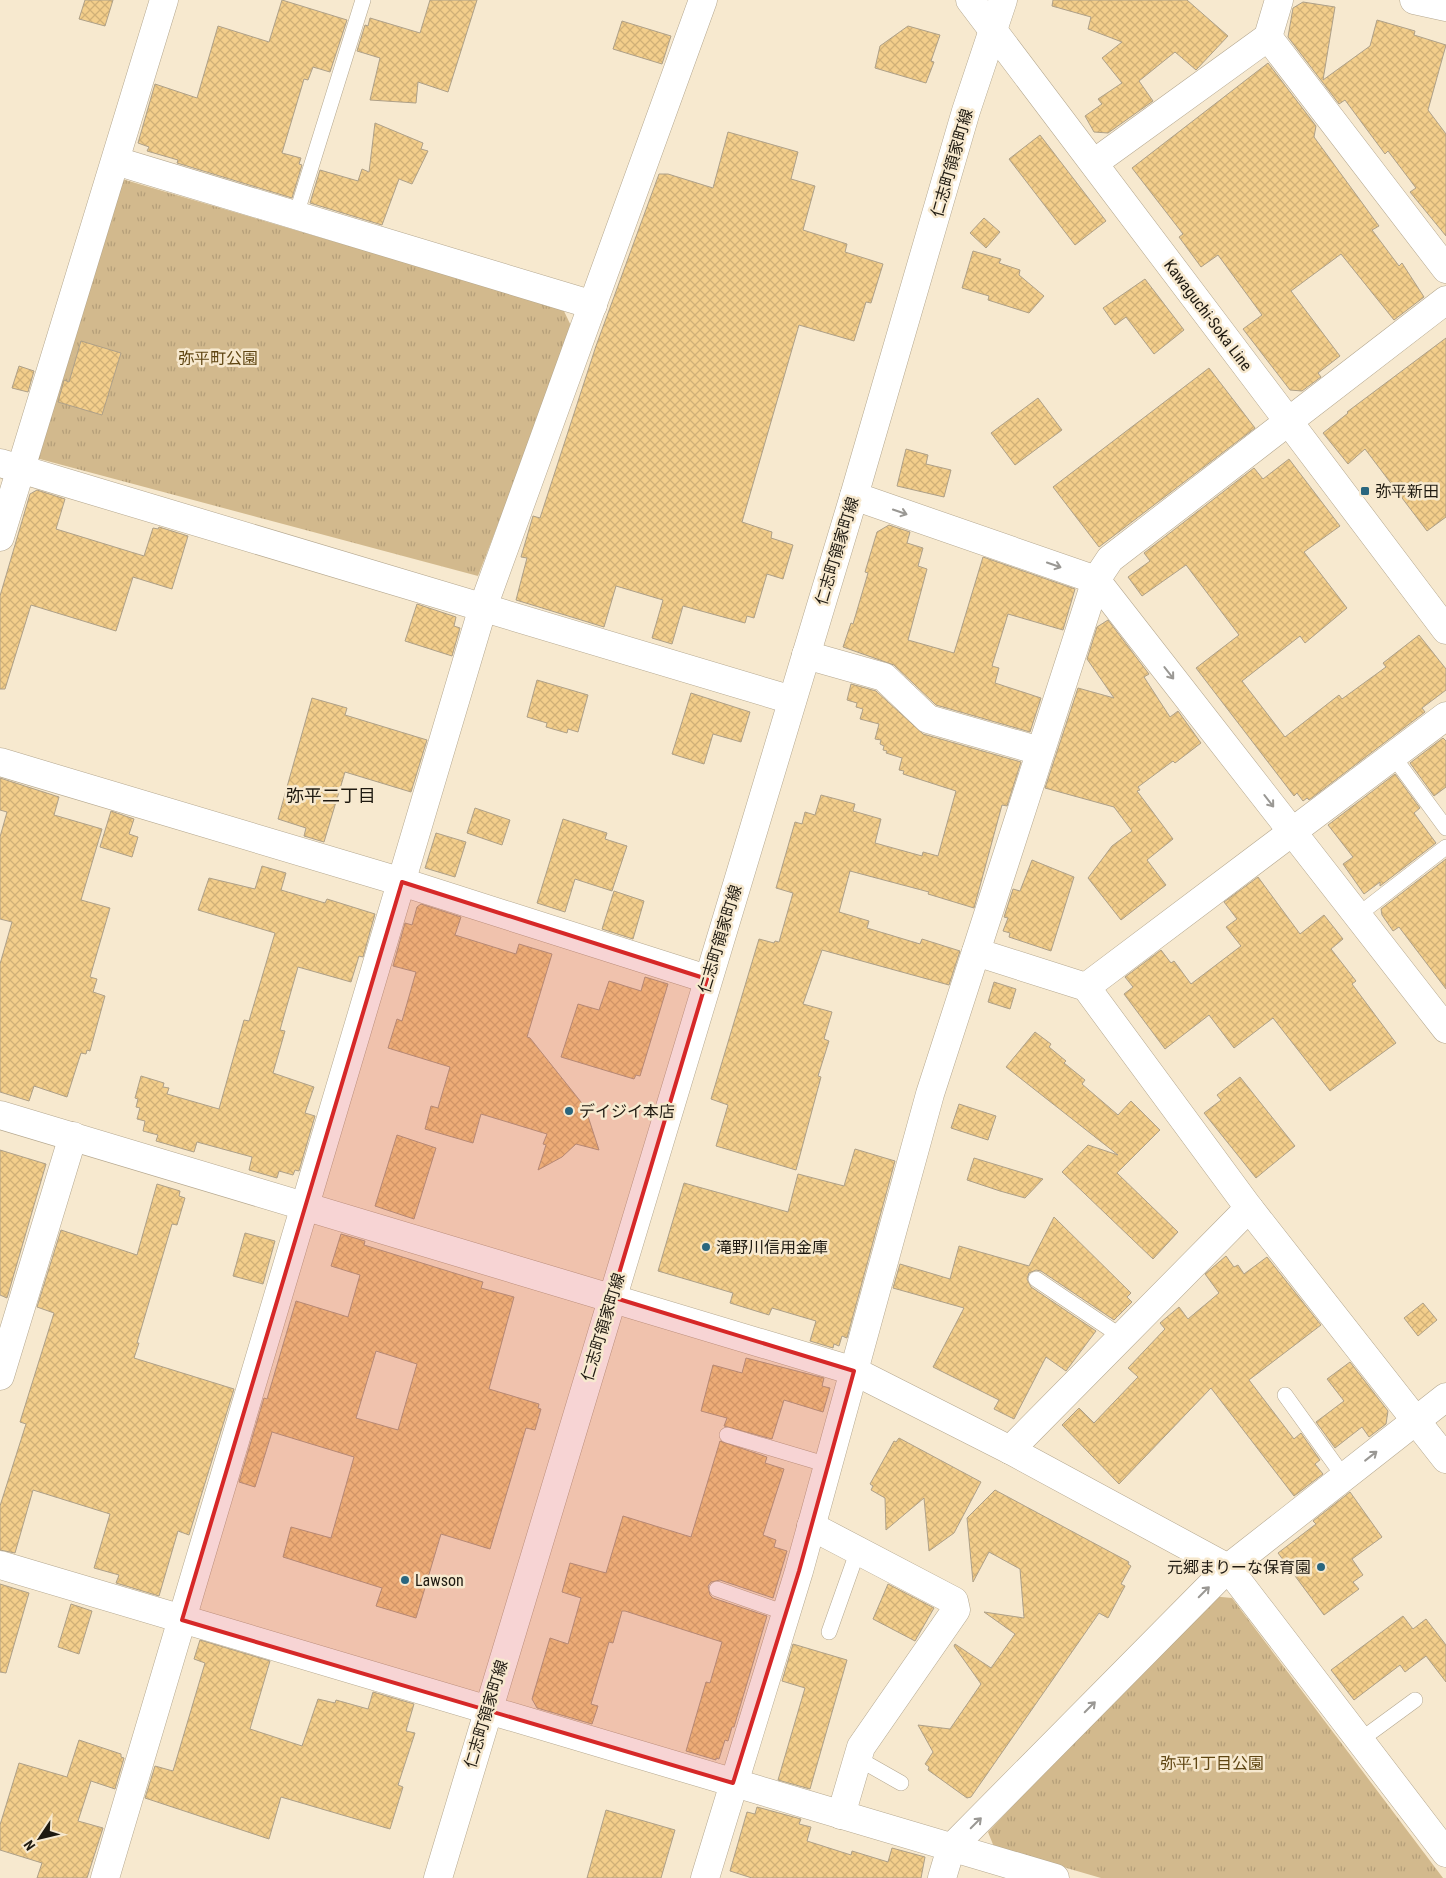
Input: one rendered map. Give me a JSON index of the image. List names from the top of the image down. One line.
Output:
{"streets":{"street":["仁志町領家町線","Kawaguchi-Soka Line"]},"crossings":[["仁志町領家町線","Kawaguchi-Soka Line"]],"districts":["弥平二丁目"],"parks":["弥平町公園","弥平1丁目公園"],"places":{"transit":["弥平新田"],"other":["デイジイ本店","滝野川信用金庫","元郷まりーな保育園","Lawson"]},"north":"bottom left"}
